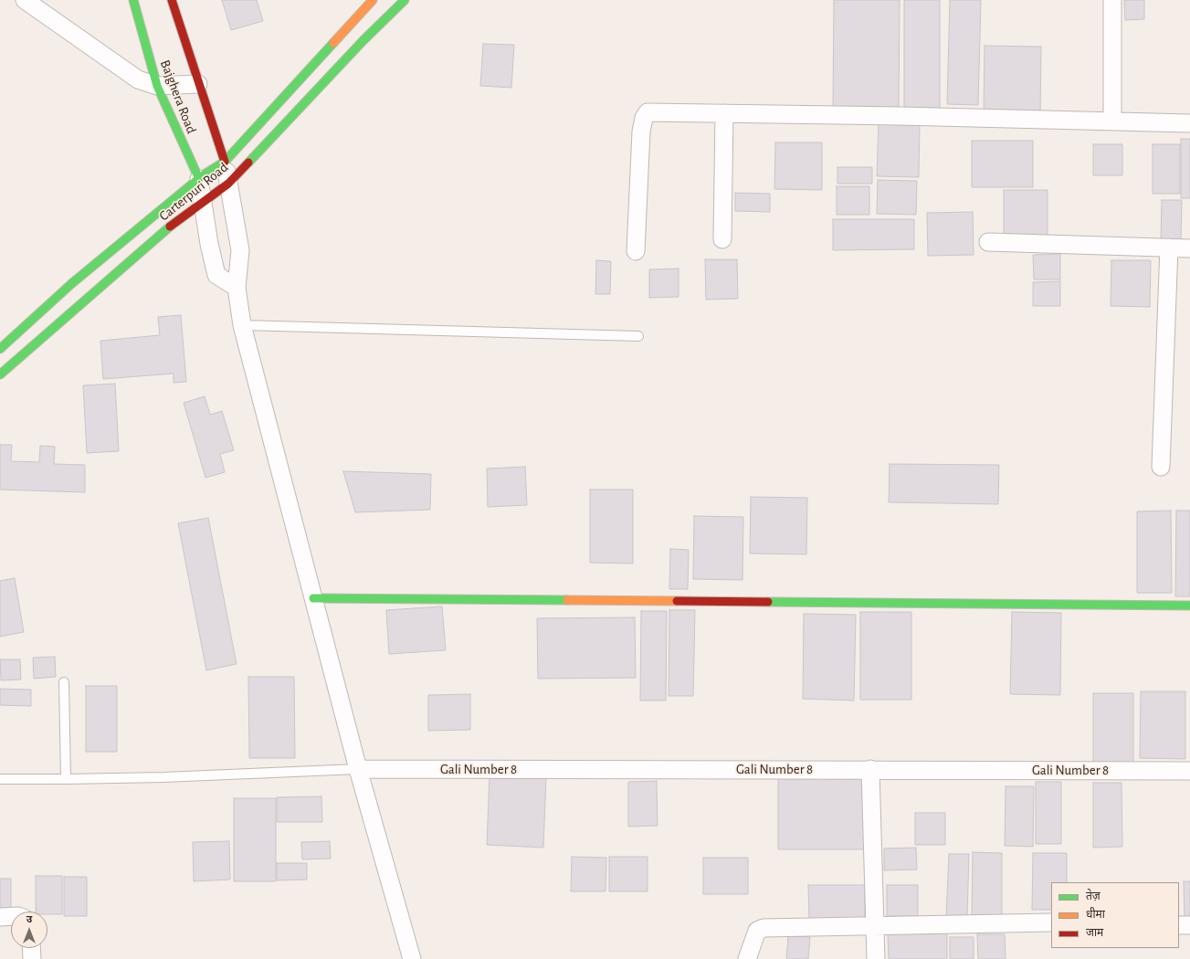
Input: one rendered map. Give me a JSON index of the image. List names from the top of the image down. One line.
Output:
{"streets":{"main road":["Bajghera Road","Carterpuri Road"],"street":["Gali Number 8"]},"crossings":[["Bajghera Road","Carterpuri Road"]],"legend":["तेज़","धीमा","जाम"],"north":"top"}
